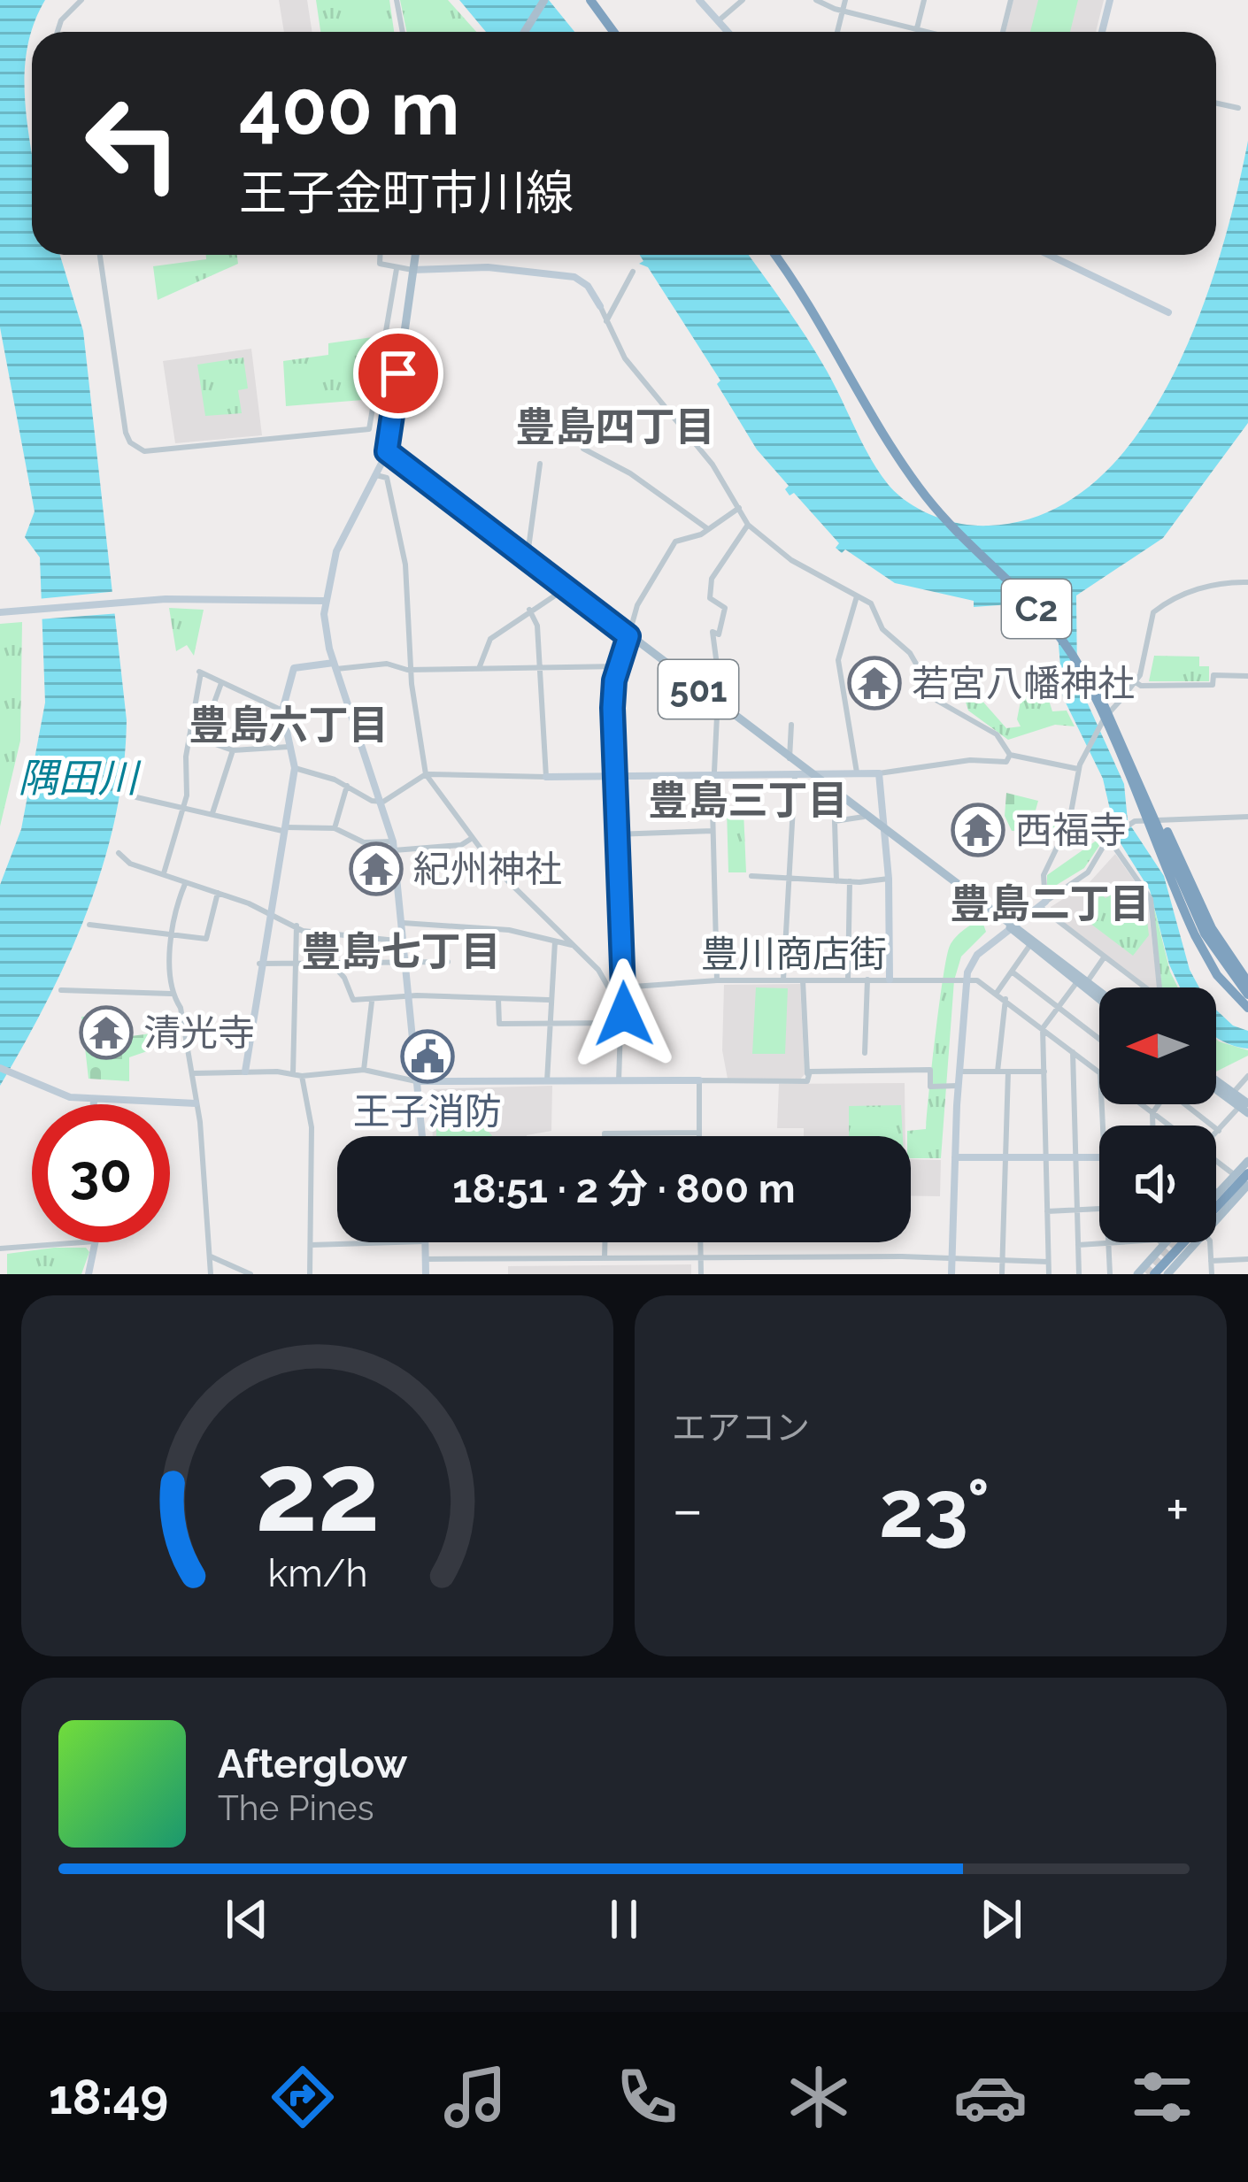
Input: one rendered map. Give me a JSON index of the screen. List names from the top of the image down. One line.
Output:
{"streets":{"highway":["C2"],"main road":["501"],"street":["豊川商店街"]},"districts":["豊島四丁目","豊島六丁目","豊島三丁目","豊島二丁目","豊島七丁目"],"water":["隅田川"],"places":{"temple":["若宮八幡神社","西福寺","紀州神社","清光寺"],"public building":["王子消防"]},"north":"left","page":{"turn":["400 m","王子金町市川線"],"limit":"30","trip":"18:51 · 2 分 · 800 m","tile":"エアコン","heat":["−","23°","+"],"song":["Afterglow","The Pines"],"tabs":"18:49","gauge":["22","km/h"]}}
